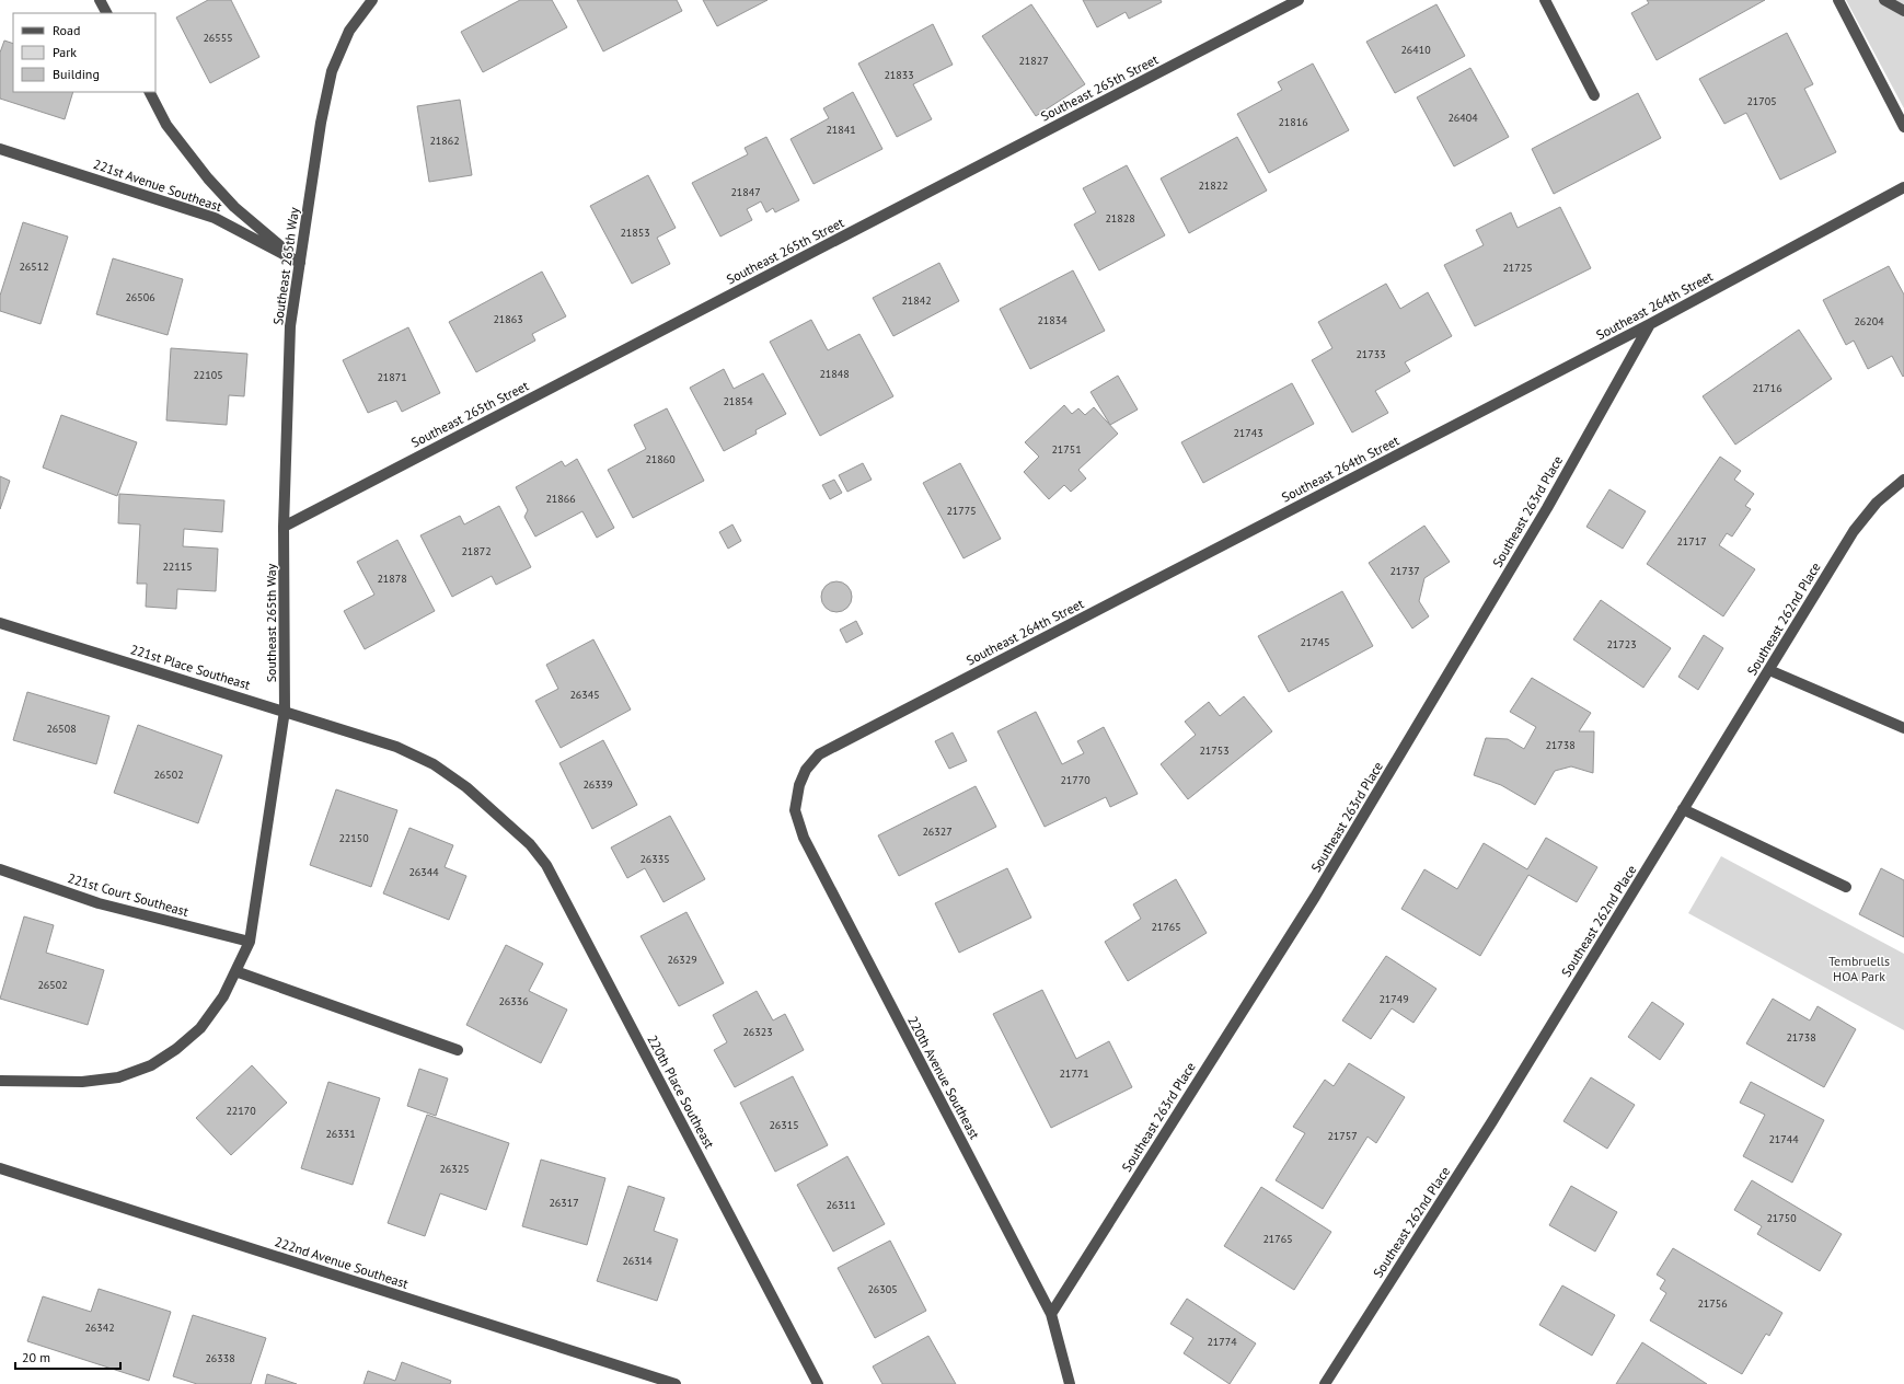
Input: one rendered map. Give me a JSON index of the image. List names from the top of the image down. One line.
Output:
{"streets":{"street":["Southeast 265th Street","221st Avenue Southeast","Southeast 265th Way","Southeast 264th Street","Southeast 263rd Place","Southeast 262nd Place","221st Place Southeast","221st Court Southeast","220th Avenue Southeast","220th Place Southeast","222nd Avenue Southeast"]},"crossings":[["Southeast 265th Street","Southeast 265th Way"],["221st Avenue Southeast","Southeast 265th Way"],["Southeast 265th Way","221st Place Southeast"],["Southeast 265th Way","221st Court Southeast"],["Southeast 264th Street","Southeast 263rd Place"],["Southeast 264th Street","220th Avenue Southeast"],["Southeast 263rd Place","220th Avenue Southeast"],["221st Place Southeast","220th Place Southeast"]],"parks":["Tembruells HOA Park"],"house_numbers":["26555","26410","21827","21833","21705","26404","21816","21841","21862","21822","21847","21828","21853","26512","21725","26506","21842","21863","21834","26204","21733","21848","22105","21871","21716","21854","21743","21751","21860","21866","21775","21717","21872","22115","21737","21878","21745","21723","26345","26508","21738","21753","26502","21770","26339","26327","22150","26335","26344","21765","26329","26502","21749","26336","26323","21738","21771","22170","26315","26331","21757","21744","26325","26317","26311","21750","21765","26314","26305","21756","26342","21774","26338"],"legend":["Road","Park","Building"],"scale_bar":"20 m"}
